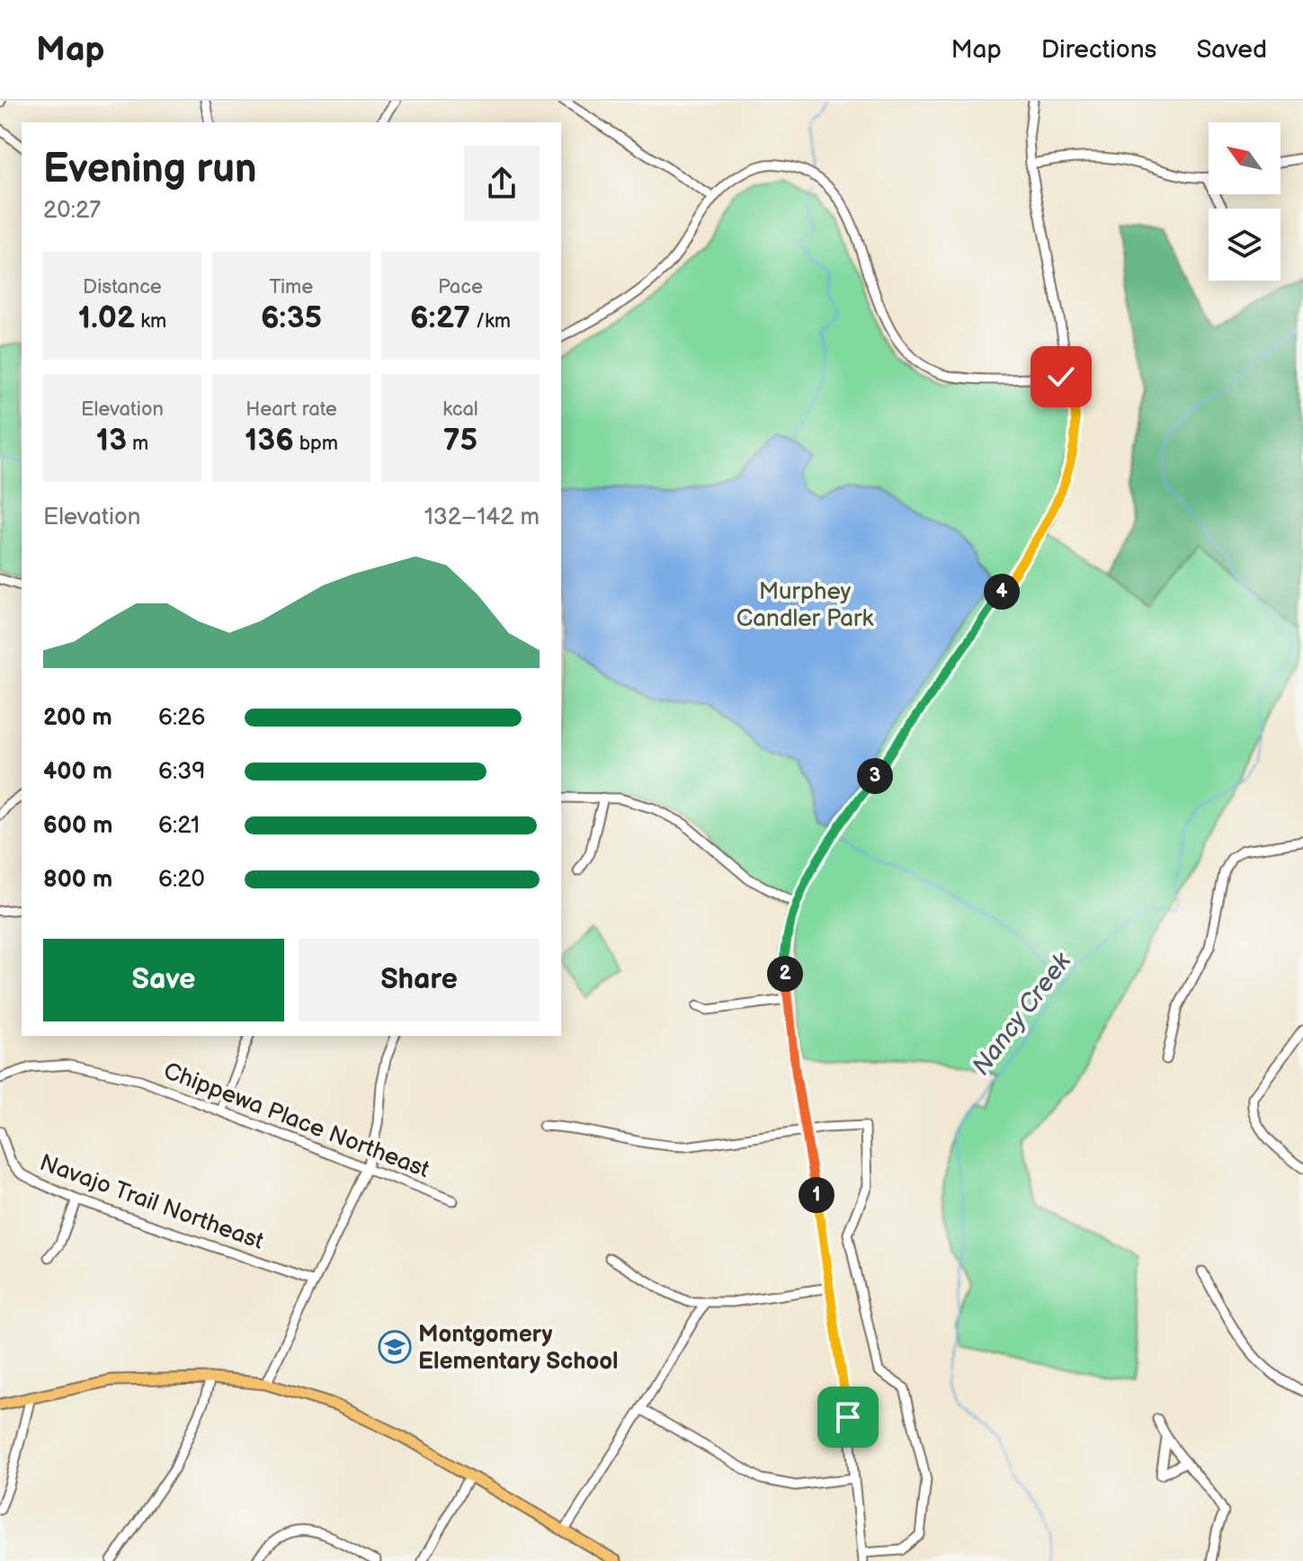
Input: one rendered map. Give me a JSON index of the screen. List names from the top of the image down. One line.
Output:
{"streets":{"street":["Chippewa Place Northeast","Navajo Trail Northeast"]},"water":["Nancy Creek"],"parks":["Murphey Candler Park"],"places":{"school or university":["Montgomery Elementary School"]},"north":"top left","page":{"header":"Map","nav":["Map","Directions","Saved"],"heading":["Evening run","20:27"],"stats":[["Distance","1.02 km"],["Time","6:35"],["Pace","6:27 /km"],["Elevation","13 m"],["Heart rate","136 bpm"],["kcal","75"]],"chart":["Elevation","132–142 m"],"pins":["4","3","2","1"],"list":[{"name":"200 m","note":"6:26"},{"name":"400 m","note":"6:39"},{"name":"600 m","note":"6:21"},{"name":"800 m","note":"6:20"}],"buttons":["Save","Share"]}}
